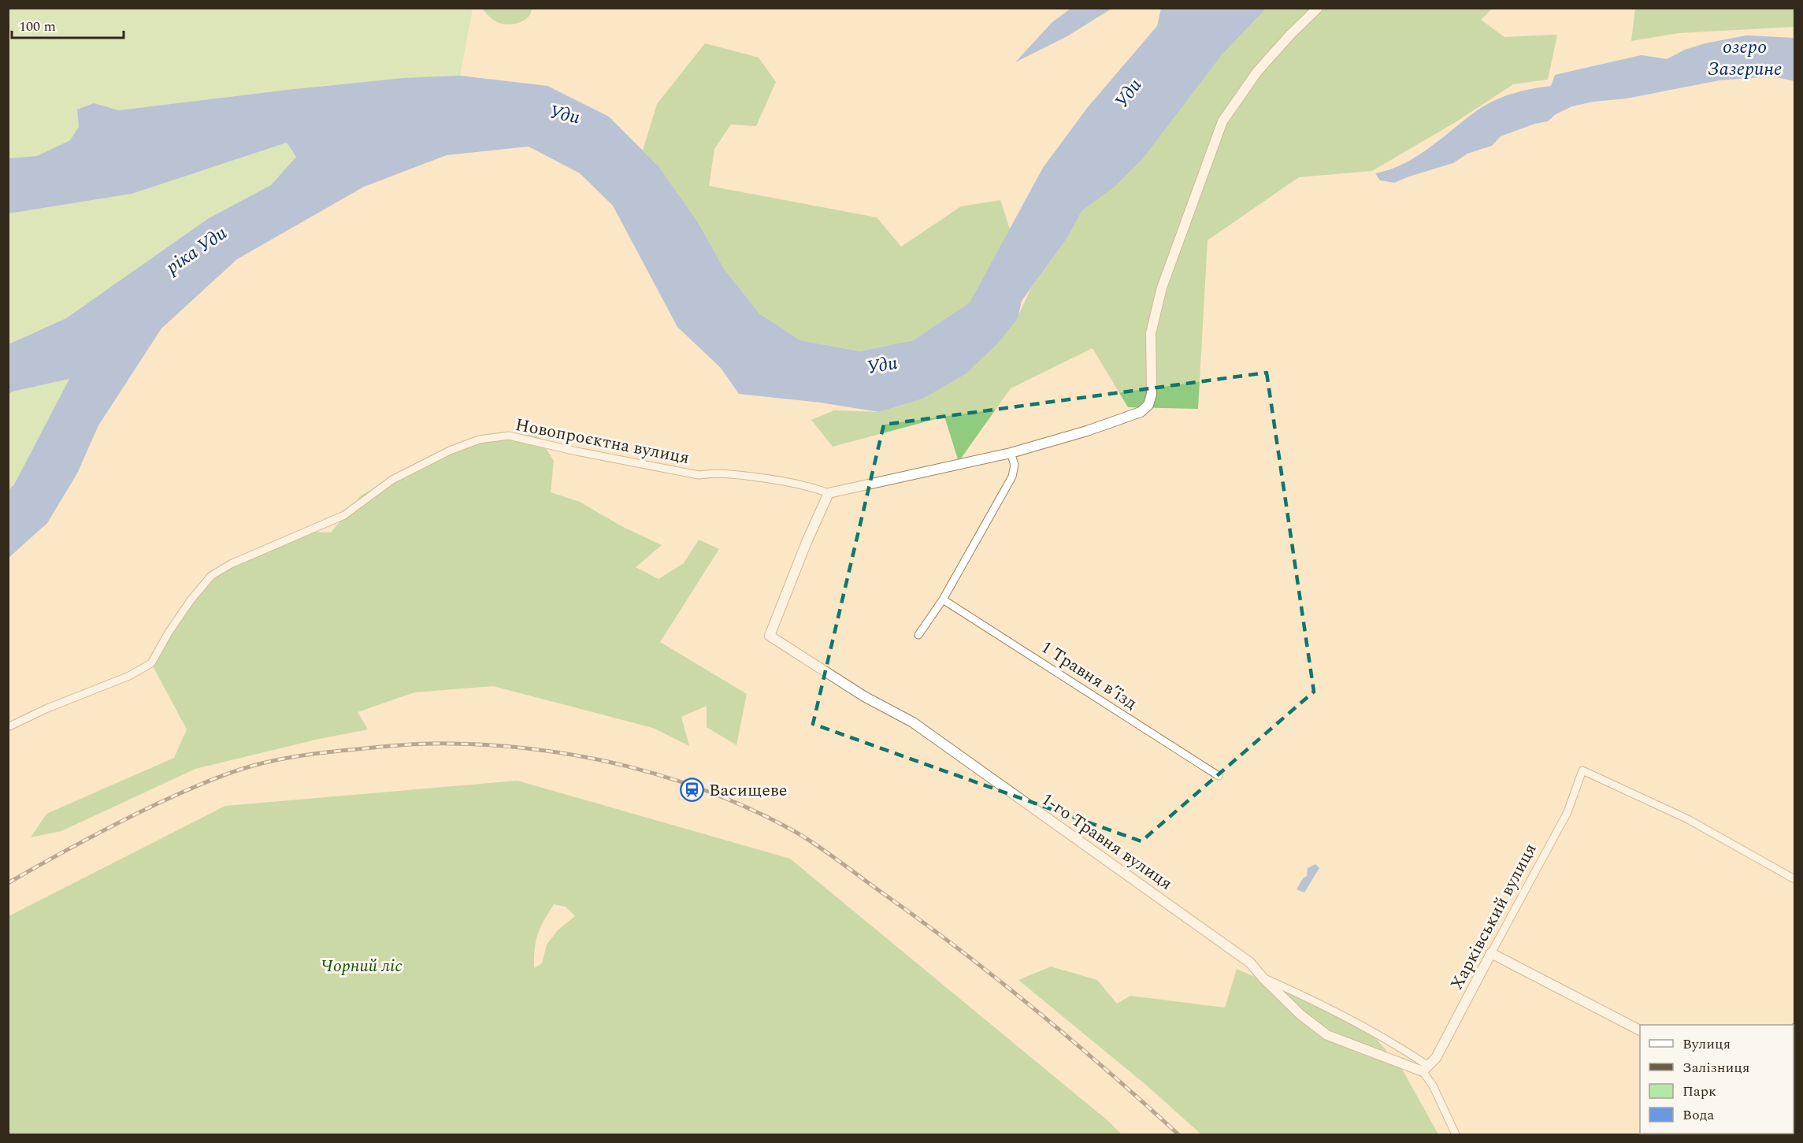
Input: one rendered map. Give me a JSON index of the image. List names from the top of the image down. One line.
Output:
{"streets":{"street":["Новопроєктна вулиця","1 Травня в’їзд","1-го Травня вулиця","Харківський вулиця"]},"crossings":[["Новопроєктна вулиця","1-го Травня вулиця"],["1-го Травня вулиця","Харківський вулиця"]],"water":["озеро Зазерине","Уди","ріка Уди"],"parks":["Чорний ліс"],"places":{"station":["Васищеве"]},"legend":["Вулиця","Залізниця","Парк","Вода"],"scale_bar":"100 m"}
